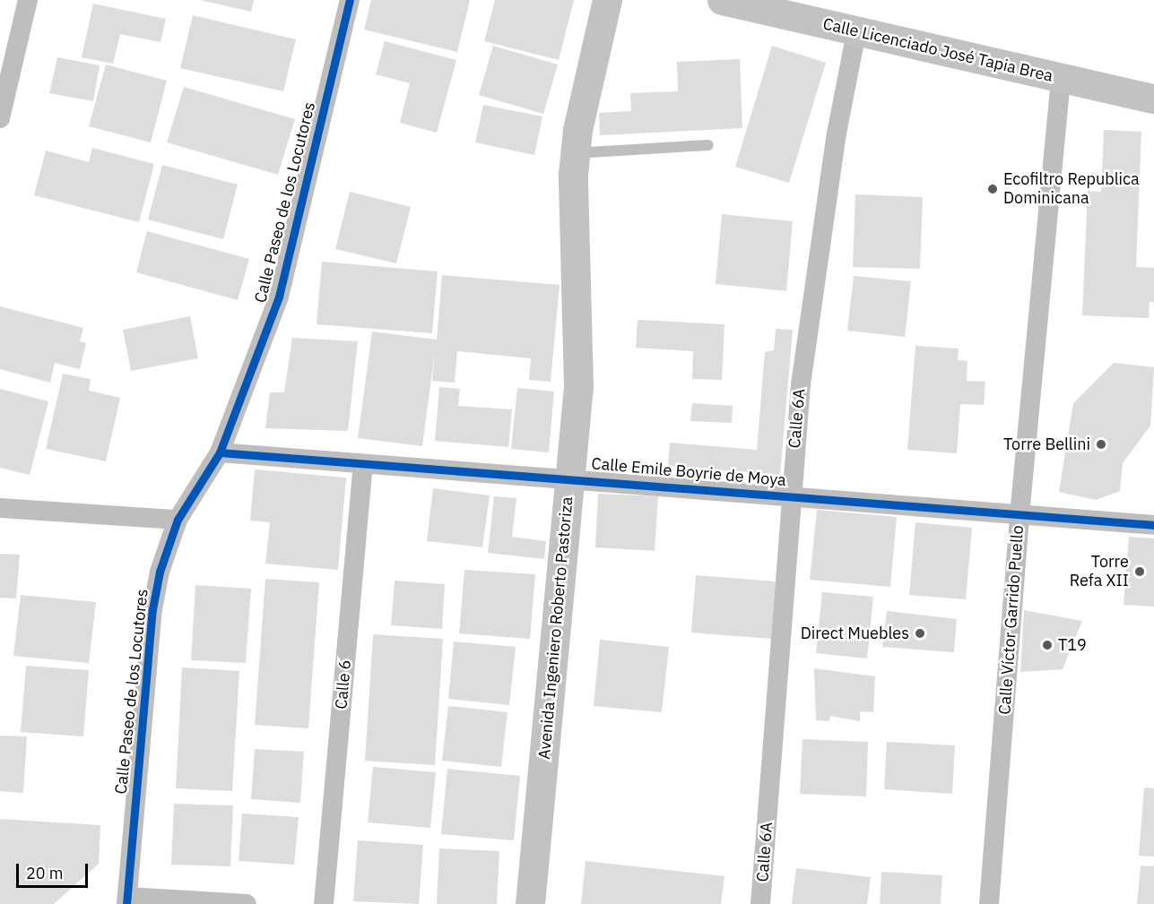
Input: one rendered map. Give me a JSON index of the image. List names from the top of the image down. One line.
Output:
{"streets":{"street":["Calle Licenciado José Tapia Brea","Calle Paseo de los Locutores","Calle 6A","Calle Emile Boyrie de Moya","Calle Víctor Garrido Puello","Avenida Ingeniero Roberto Pastoriza","Calle 6"]},"crossings":[["Calle Licenciado José Tapia Brea","Calle 6A"],["Calle Licenciado José Tapia Brea","Calle Víctor Garrido Puello"],["Calle Paseo de los Locutores","Calle Emile Boyrie de Moya"],["Calle 6A","Calle Emile Boyrie de Moya"],["Calle Emile Boyrie de Moya","Calle Víctor Garrido Puello"],["Calle Emile Boyrie de Moya","Avenida Ingeniero Roberto Pastoriza"],["Calle Emile Boyrie de Moya","Calle 6"]],"places":["Ecofiltro Republica Dominicana","Torre Bellini","Torre Refa XII","Direct Muebles","T19"],"scale_bar":"20 m"}
